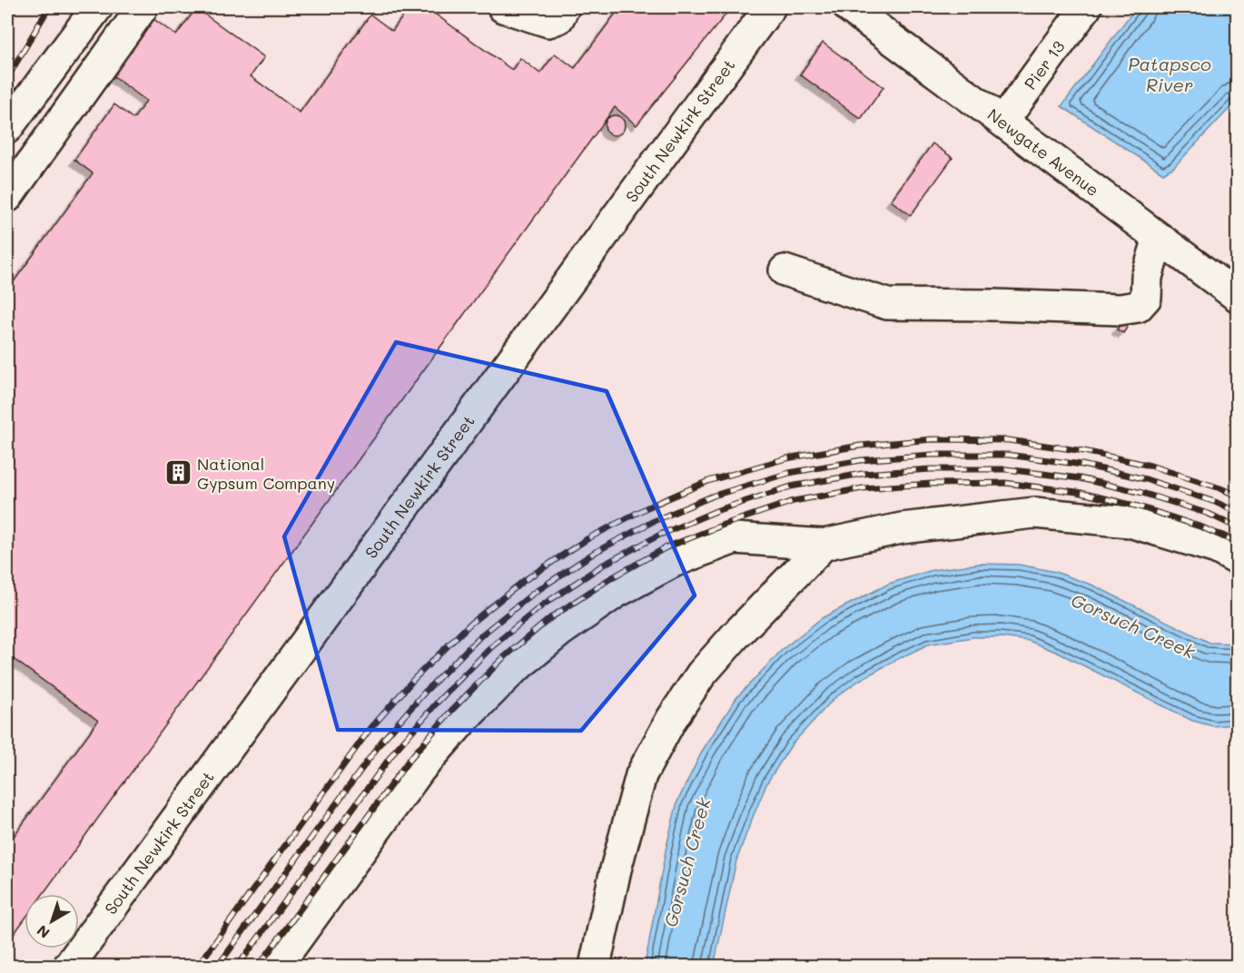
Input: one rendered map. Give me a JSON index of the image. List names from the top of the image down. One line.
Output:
{"streets":{"street":["Pier 13","South Newkirk Street","Newgate Avenue"]},"crossings":[["Pier 13","Newgate Avenue"]],"water":["Patapsco River","Gorsuch Creek"],"places":{"building":["National Gypsum Company"]},"north":"bottom left"}
